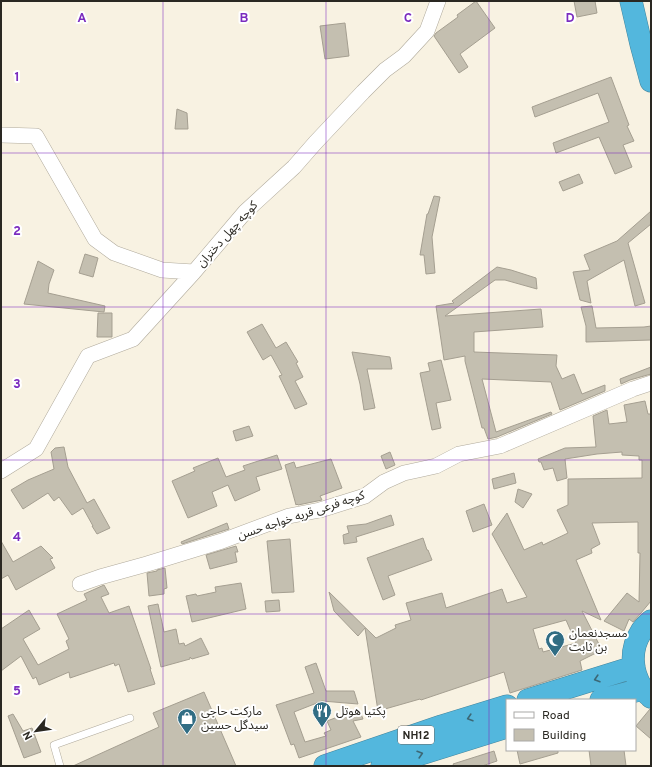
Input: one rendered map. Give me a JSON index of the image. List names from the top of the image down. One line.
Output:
{"streets":{"highway":["NH12"],"street":["کوچه چهل دختران","کوچه فرعی قریه خواجه حسن"]},"places":{"mosque":["مسجدنعمان بن ثابت"],"restaurant":["پکتیا هوتل"],"shop":["مارکت حاجی سیدگل حسین"]},"legend":["Road","Building"],"north":"bottom left","grid":{"columns":["A","B","C","D"],"rows":["1","2","3","4","5"]}}
